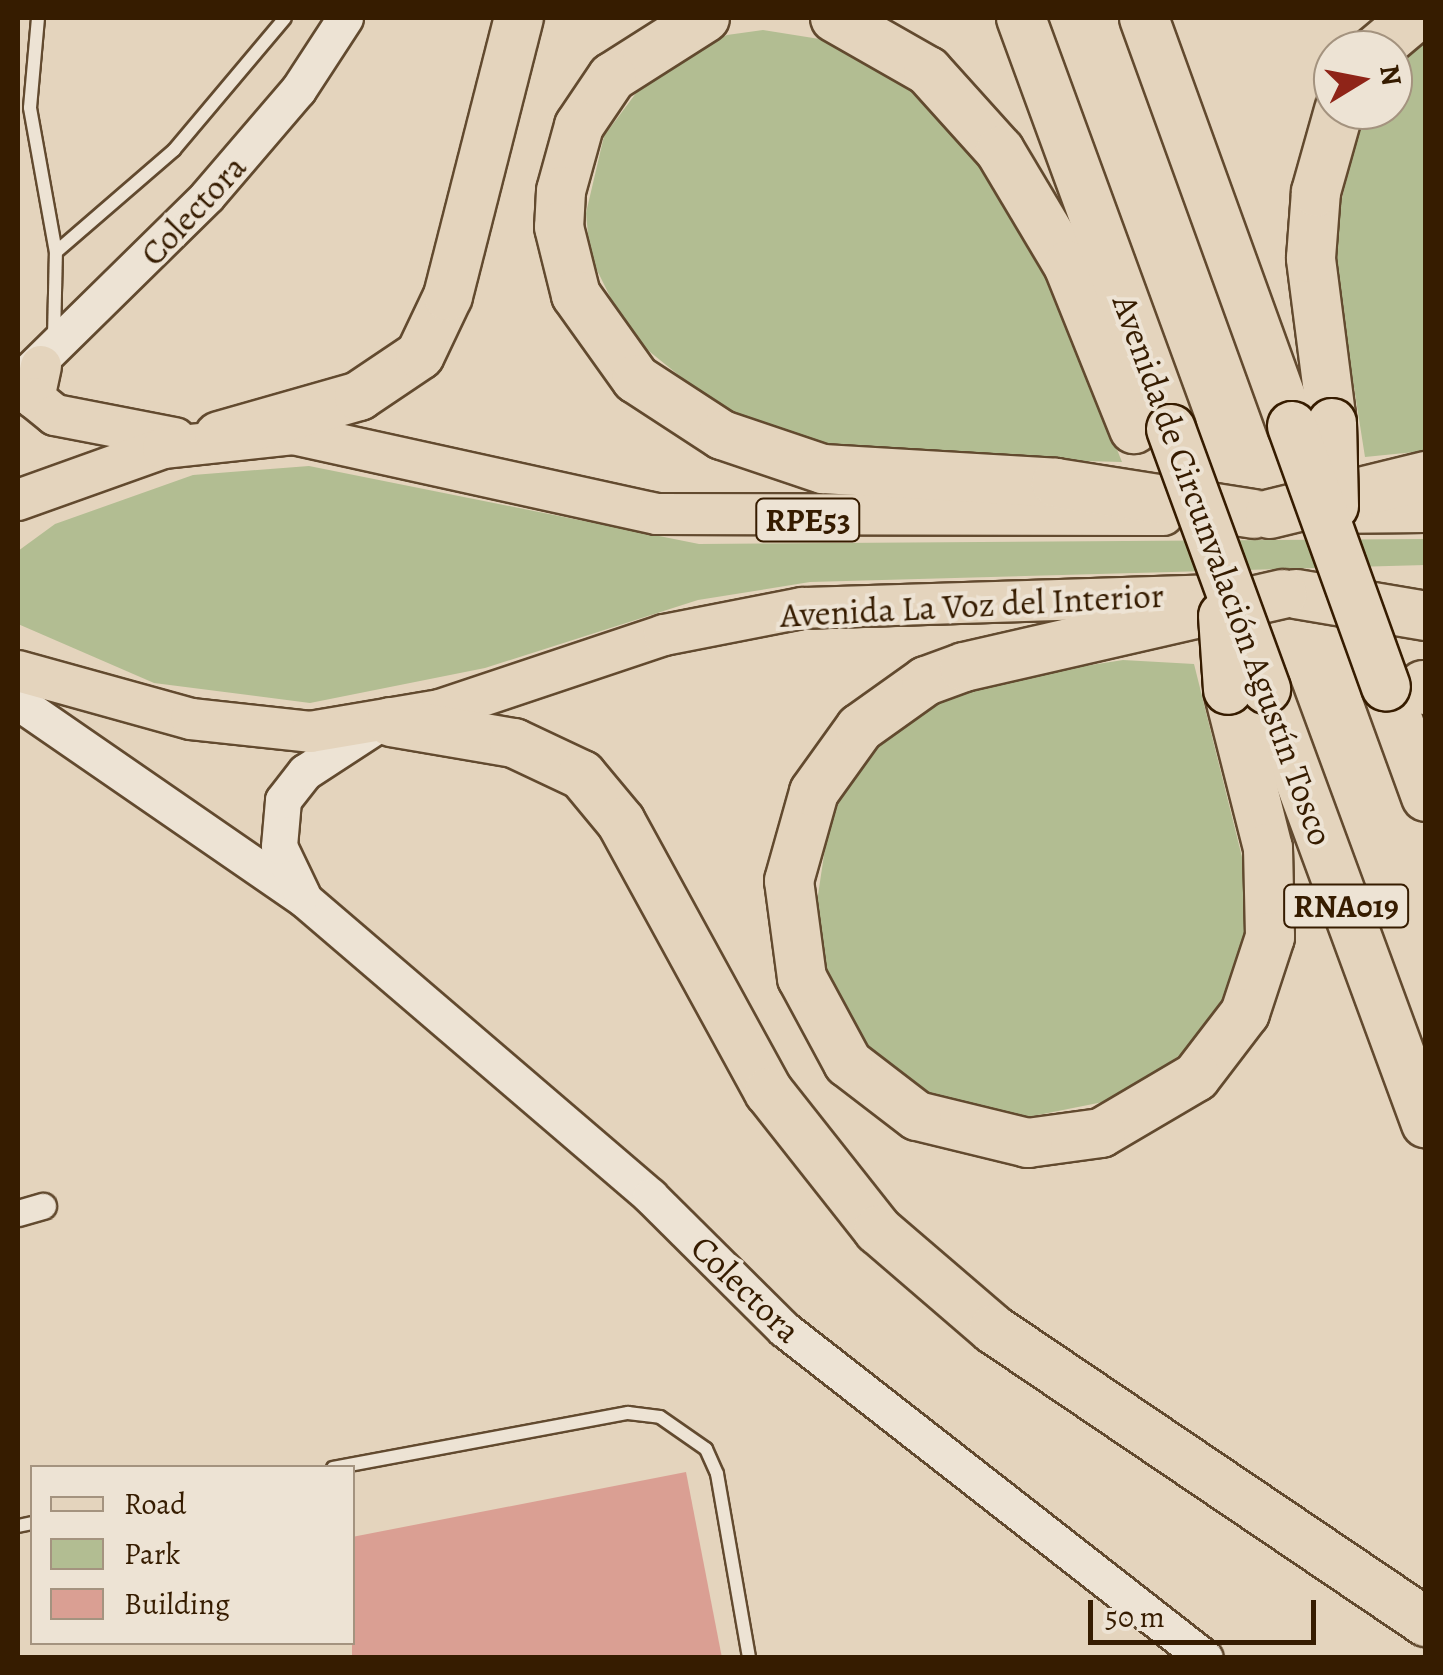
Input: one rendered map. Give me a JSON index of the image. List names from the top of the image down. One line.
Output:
{"streets":{"highway":["Avenida de Circunvalación Agustín Tosco","RNA019"],"main road":["RPE53","Avenida La Voz del Interior"],"street":["Colectora"]},"legend":["Road","Park","Building"],"scale_bar":"50 m","north":"right"}
